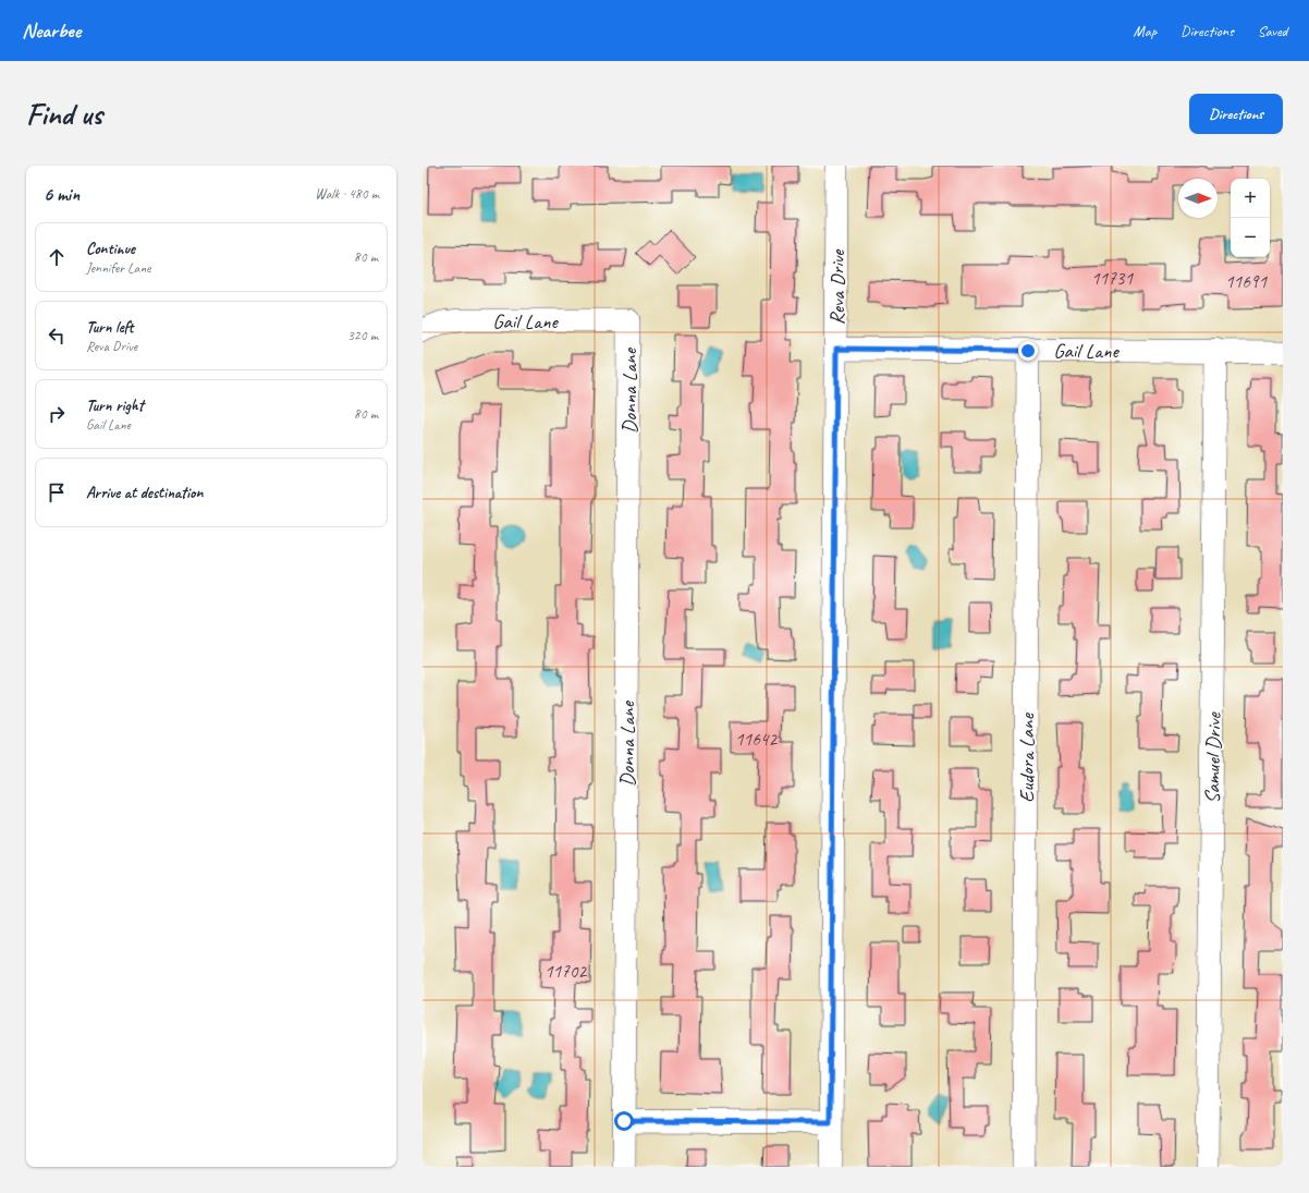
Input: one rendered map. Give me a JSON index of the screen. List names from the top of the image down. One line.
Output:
{"streets":{"street":["Reva Drive","Gail Lane","Donna Lane","Eudora Lane","Samuel Drive"]},"crossings":[["Reva Drive","Gail Lane"],["Gail Lane","Donna Lane"],["Gail Lane","Eudora Lane"],["Gail Lane","Samuel Drive"]],"house_numbers":["11731","11691","11642","11702"],"north":"right","page":{"header":"Nearbee","nav":["Map","Directions","Saved"],"buttons":"Directions","title":"Find us","heading":["6 min","Walk · 480 m"],"map_buttons":["+","−"],"list":[["Continue","Jennifer Lane","80 m"],["Turn left","Reva Drive","320 m"],["Turn right","Gail Lane","80 m"],"Arrive at destination"]}}
